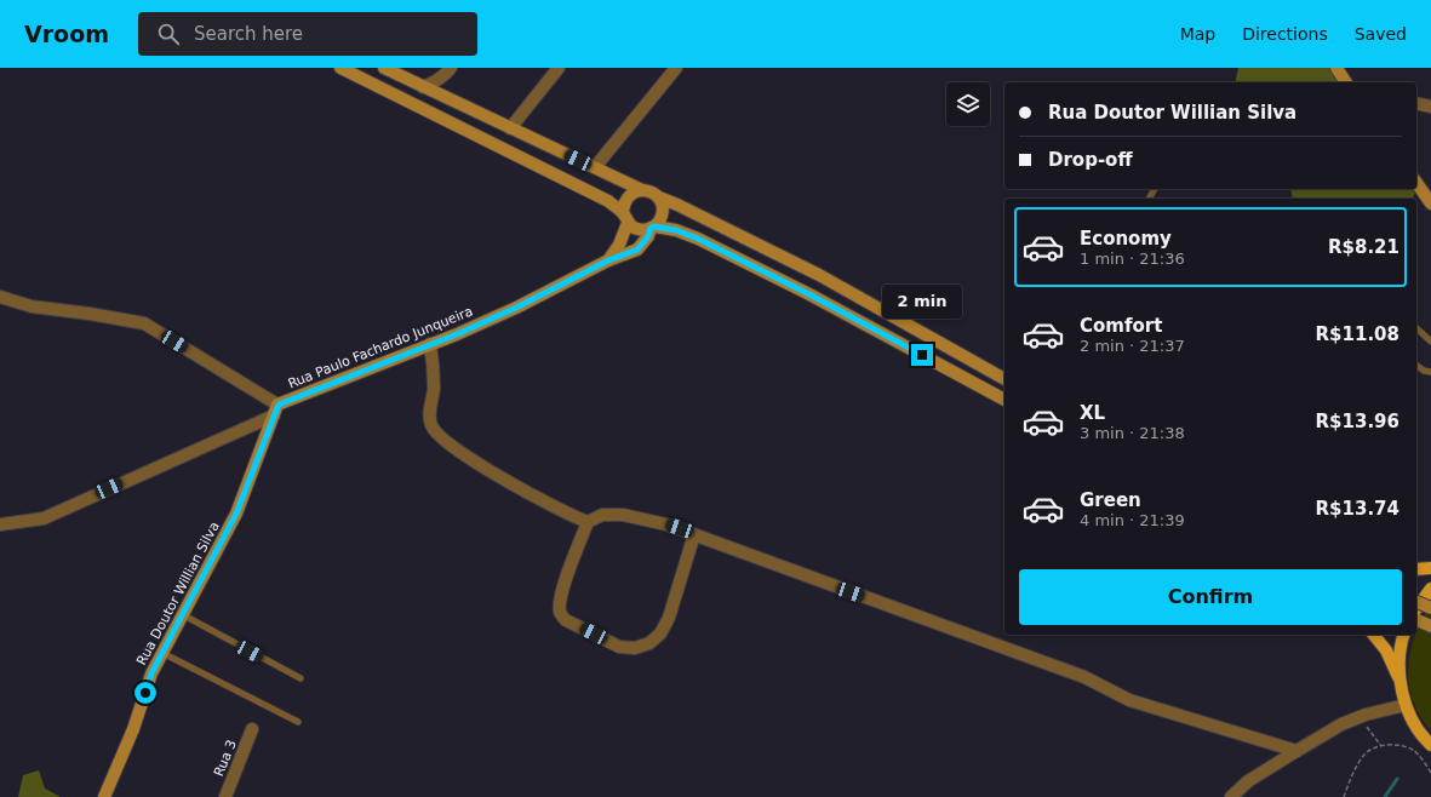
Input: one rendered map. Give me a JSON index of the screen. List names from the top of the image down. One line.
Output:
{"streets":{"main road":["Rua Paulo Fachardo Junqueira","Rua Doutor Willian Silva"],"street":["Rua 3"]},"crossings":[["Rua Paulo Fachardo Junqueira","Rua Doutor Willian Silva"]],"page":{"header":"Vroom","search":"Search here","nav":["Map","Directions","Saved"],"banner":["Rua Doutor Willian Silva","Drop-off"],"list":[{"name":"Economy","note":"1 min · 21:36","value":"R$8.21"},{"name":"Comfort","note":"2 min · 21:37","value":"R$11.08"},{"name":"XL","note":"3 min · 21:38","value":"R$13.96"},{"name":"Green","note":"4 min · 21:39","value":"R$13.74"}],"bubble":"2 min","buttons":"Confirm"}}
